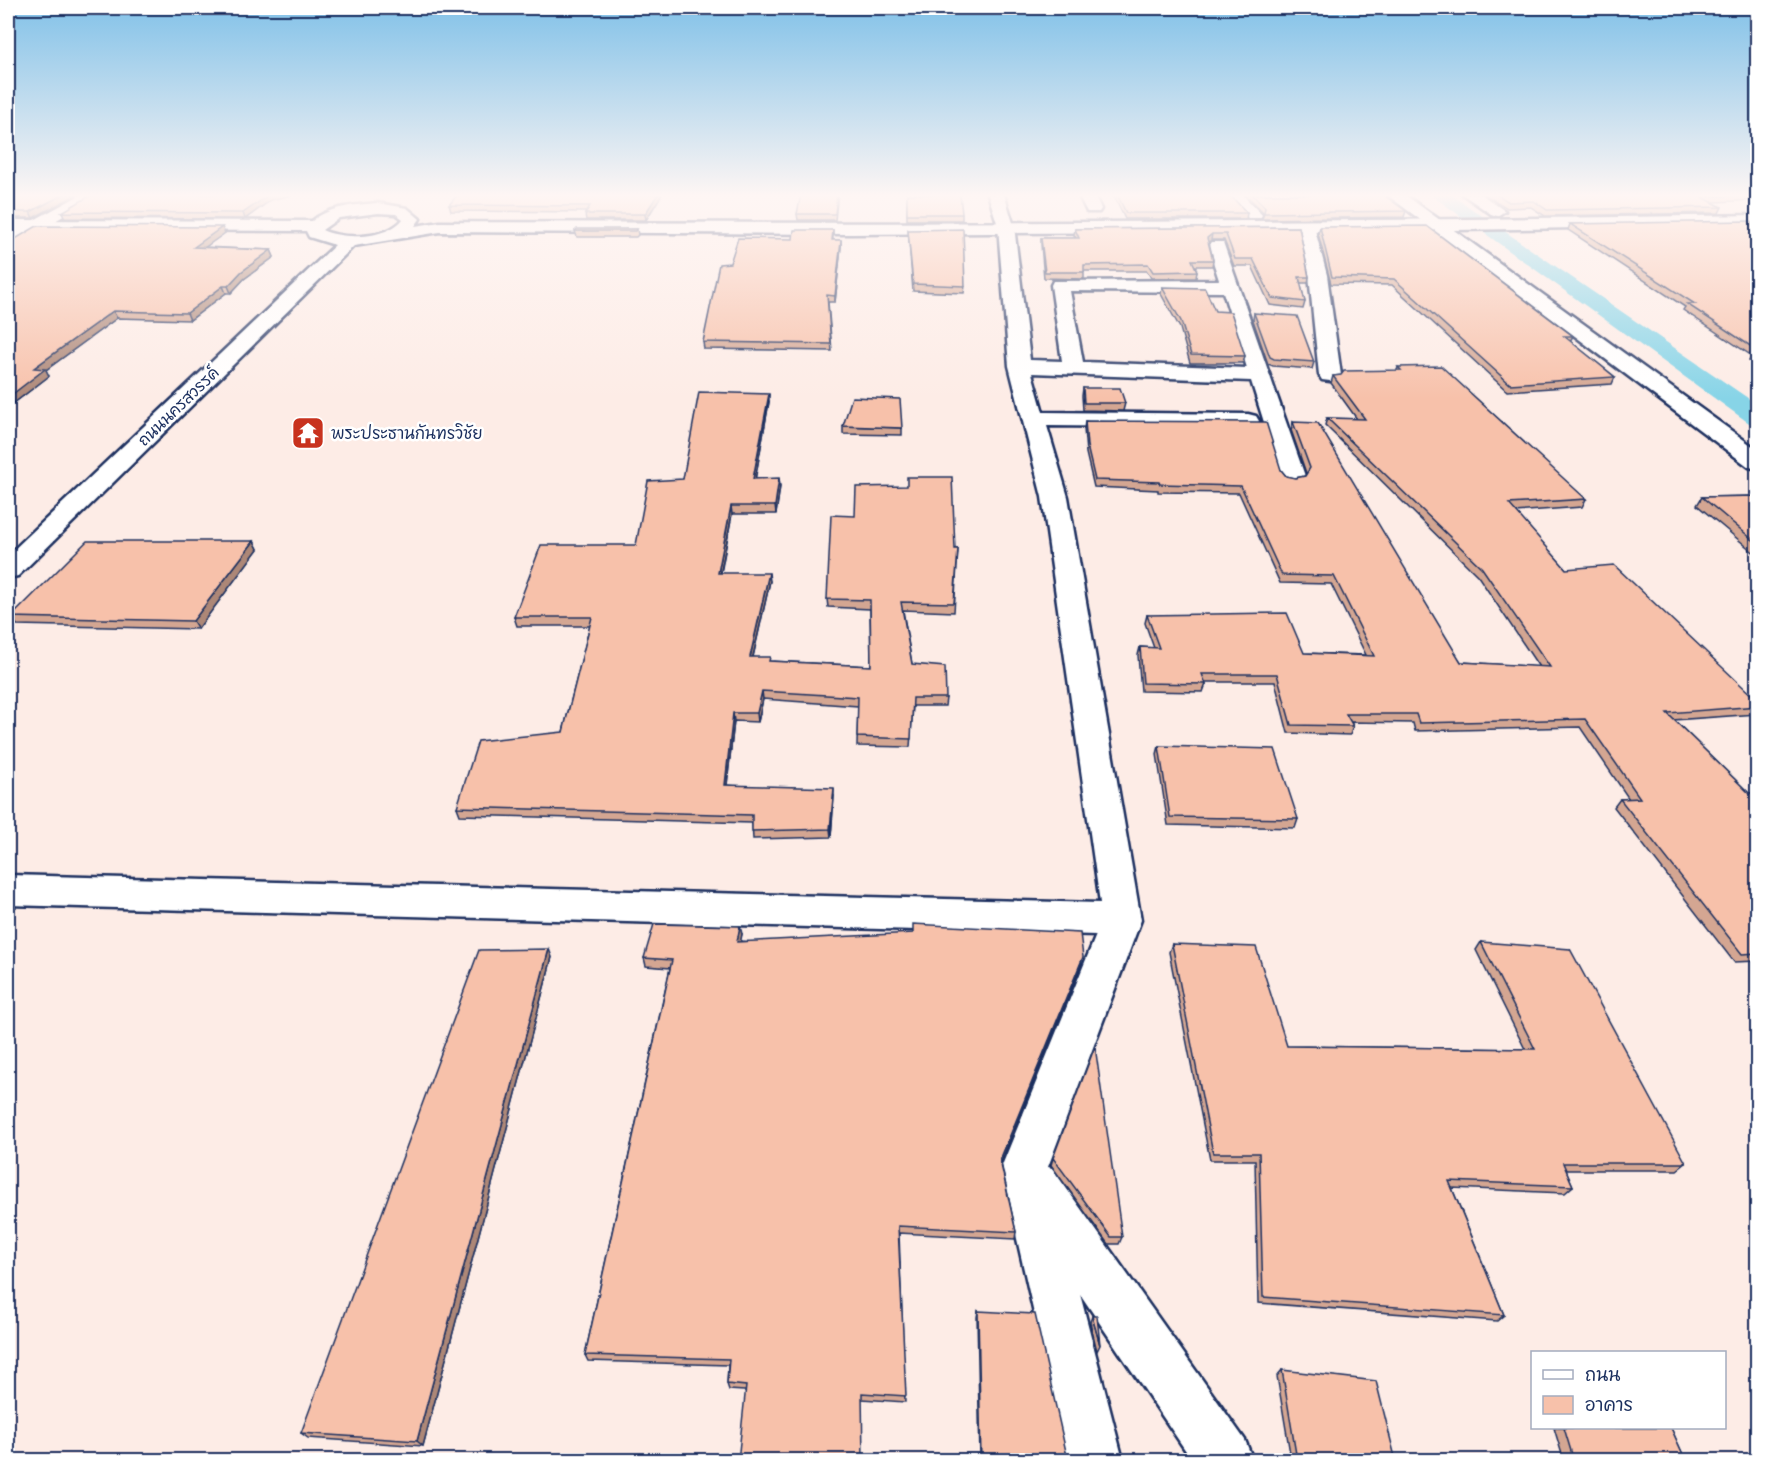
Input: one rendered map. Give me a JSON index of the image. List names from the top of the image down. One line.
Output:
{"streets":{"street":["ถนนนครสวรรค์"]},"places":{"temple":["พระประธานกันทรวิชัย"]},"legend":["ถนน","อาคาร"]}
